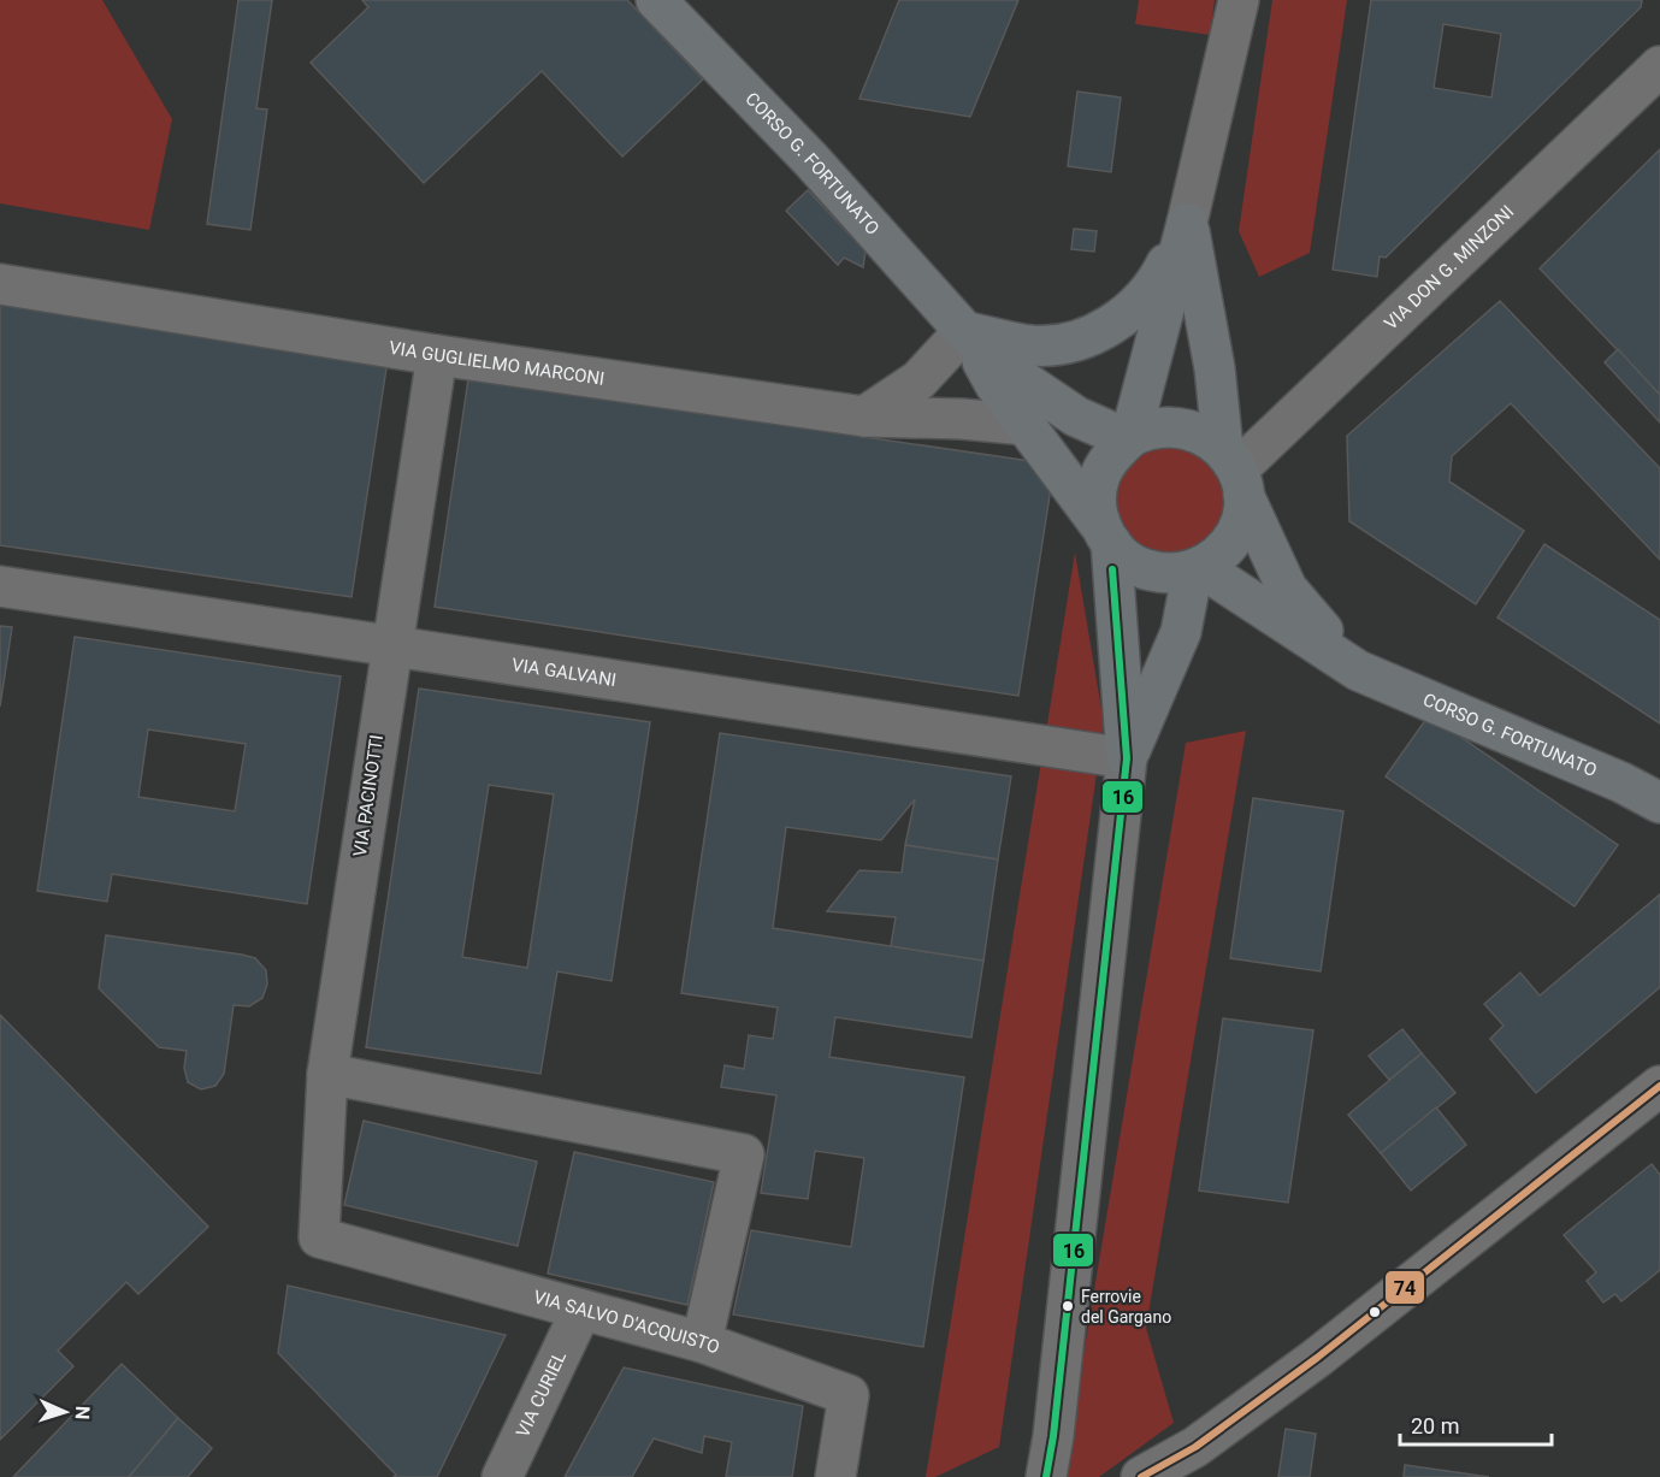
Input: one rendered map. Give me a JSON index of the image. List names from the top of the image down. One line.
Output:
{"streets":{"main road":["CORSO G. FORTUNATO"],"street":["VIA DON G. MINZONI","VIA GUGLIELMO MARCONI","VIA GALVANI","VIA PACINOTTI","VIA SALVO D'ACQUISTO","VIA CURIEL"]},"crossings":[["CORSO G. FORTUNATO","VIA DON G. MINZONI"],["VIA GUGLIELMO MARCONI","VIA PACINOTTI"],["VIA GALVANI","VIA PACINOTTI"],["VIA PACINOTTI","VIA SALVO D'ACQUISTO"],["VIA SALVO D'ACQUISTO","VIA CURIEL"]],"places":["Ferrovie del Gargano"],"lines":["transit line 16","transit line 74"],"scale_bar":"20 m","north":"right"}
